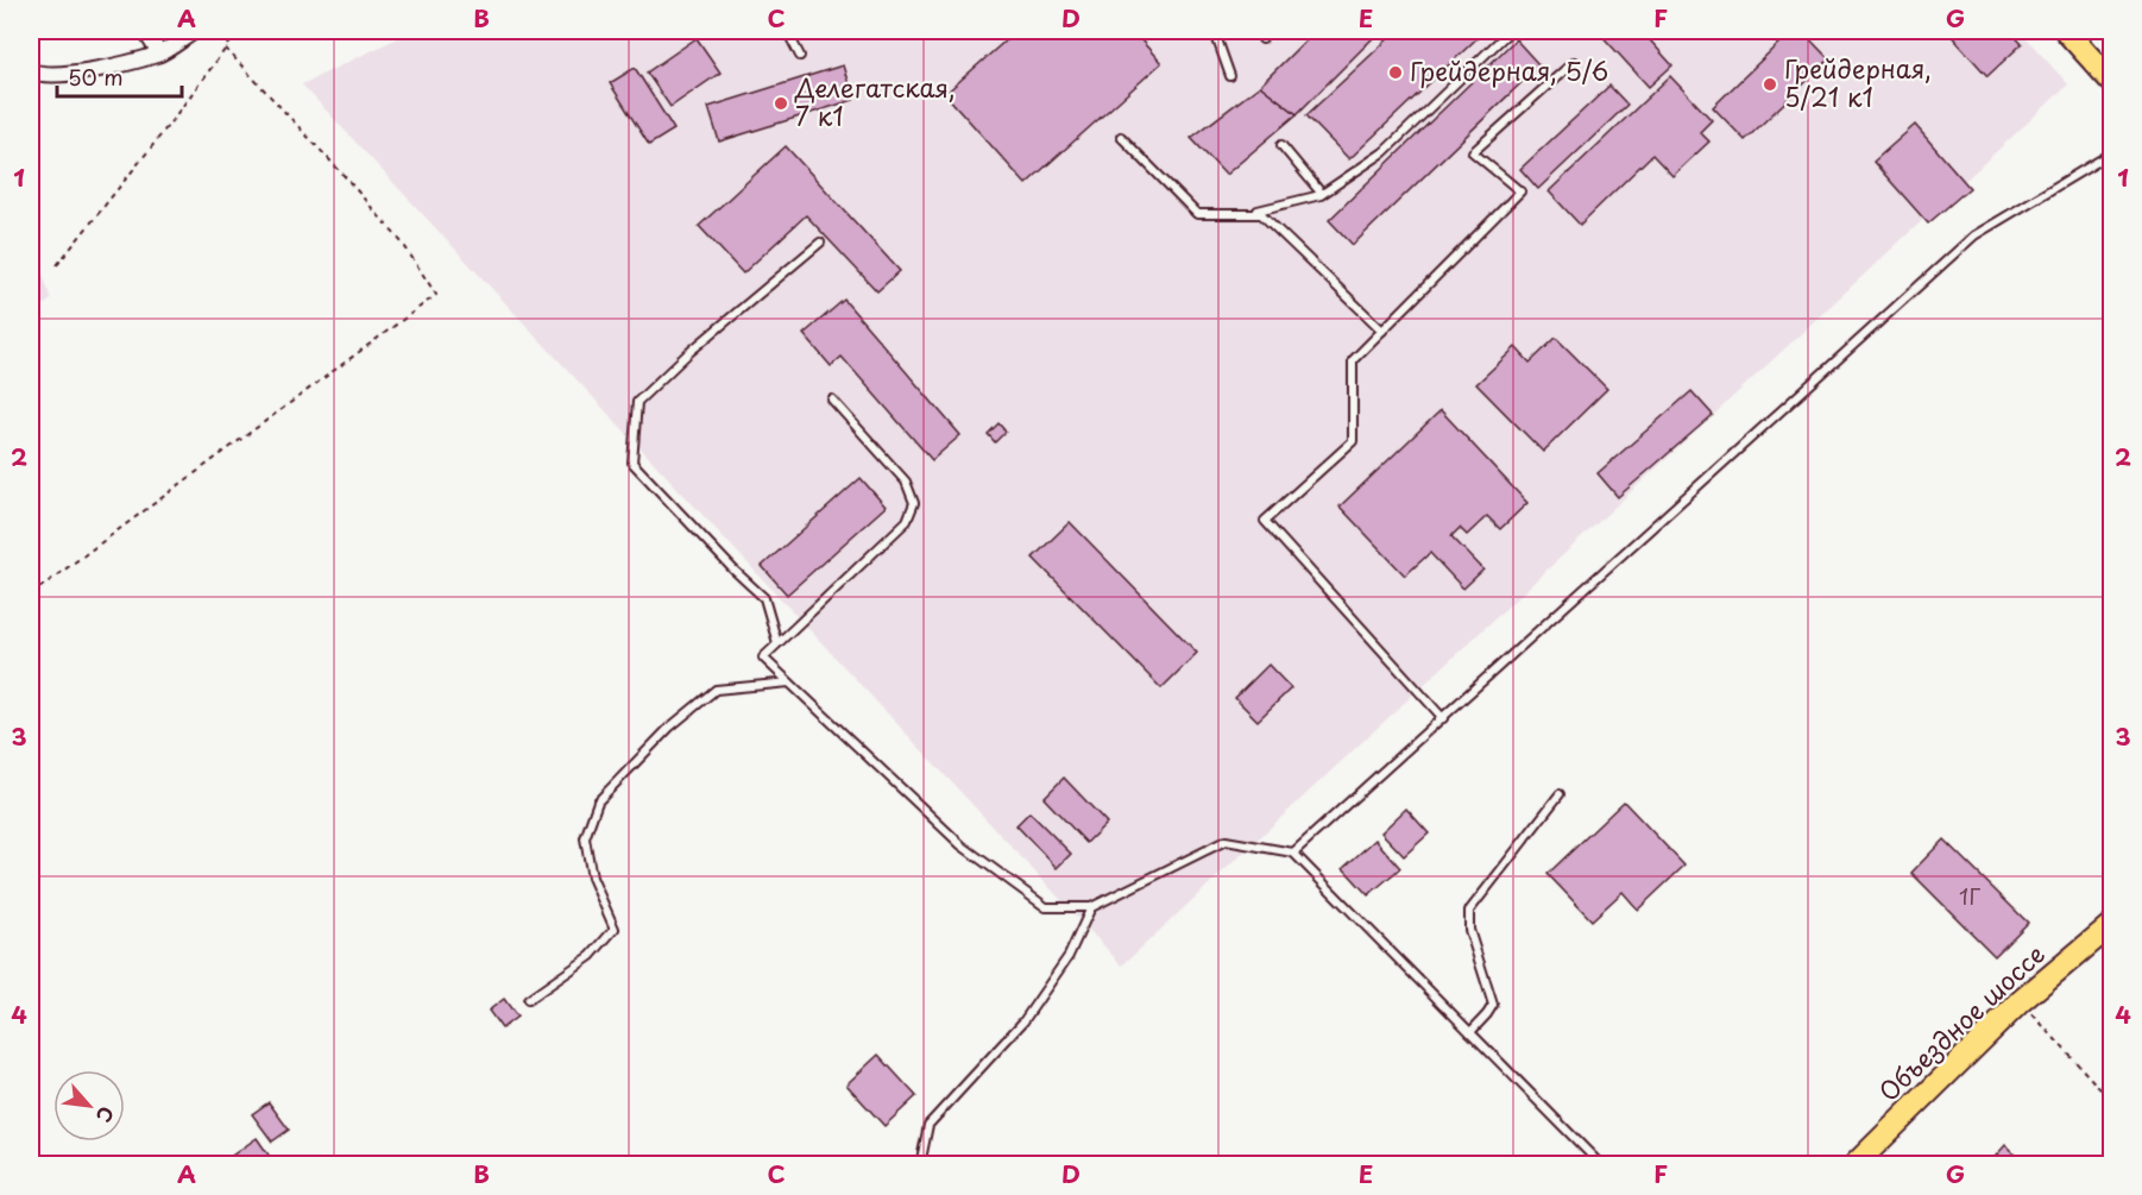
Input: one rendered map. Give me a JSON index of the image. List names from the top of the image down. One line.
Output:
{"streets":{"main road":["Объездное шоссе"]},"places":["Грейдерная, 5/6","Грейдерная, 5/21 к1","Делегатская, 7 к1"],"house_numbers":["1Г"],"scale_bar":"50 m","north":"bottom right","grid":{"columns":["A","B","C","D","E","F","G"],"rows":["1","2","3","4"]}}
